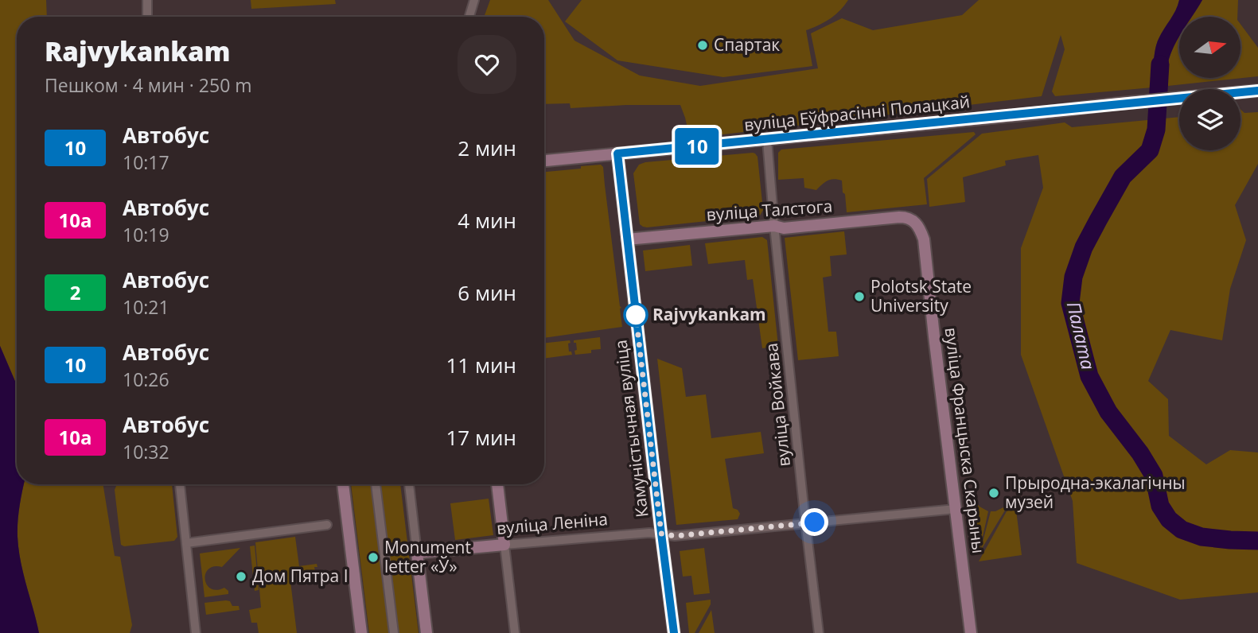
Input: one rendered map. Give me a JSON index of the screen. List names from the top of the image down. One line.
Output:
{"streets":{"street":["вуліца Еўфрасінні Полацкай","вуліца Талстога","вуліца Войкава","Камуністычная вуліца","вуліца Францыска Скарыны","вуліца Леніна"]},"crossings":[["вуліца Еўфрасінні Полацкай","вуліца Войкава"],["вуліца Еўфрасінні Полацкай","Камуністычная вуліца"],["вуліца Талстога","вуліца Войкава"],["вуліца Талстога","Камуністычная вуліца"],["вуліца Талстога","вуліца Францыска Скарыны"],["вуліца Войкава","вуліца Леніна"],["Камуністычная вуліца","вуліца Леніна"],["вуліца Францыска Скарыны","вуліца Леніна"]],"water":["Палата"],"places":["Спартак","Polotsk State University","Rajvykankam","Прыродна-экалагічны музей","Monument letter «Ў»","Дом Пятра І"],"lines":["bus line 10"],"north":"right","page":{"on_map":"10","heading":["Rajvykankam","Пешком · 4 мин · 250 m"],"list":[{"mark":"10","name":"Автобус","note":"10:17","value":"2 мин"},{"mark":"10а","name":"Автобус","note":"10:19","value":"4 мин"},{"mark":"2","name":"Автобус","note":"10:21","value":"6 мин"},{"mark":"10","name":"Автобус","note":"10:26","value":"11 мин"},{"mark":"10а","name":"Автобус","note":"10:32","value":"17 мин"}]}}
